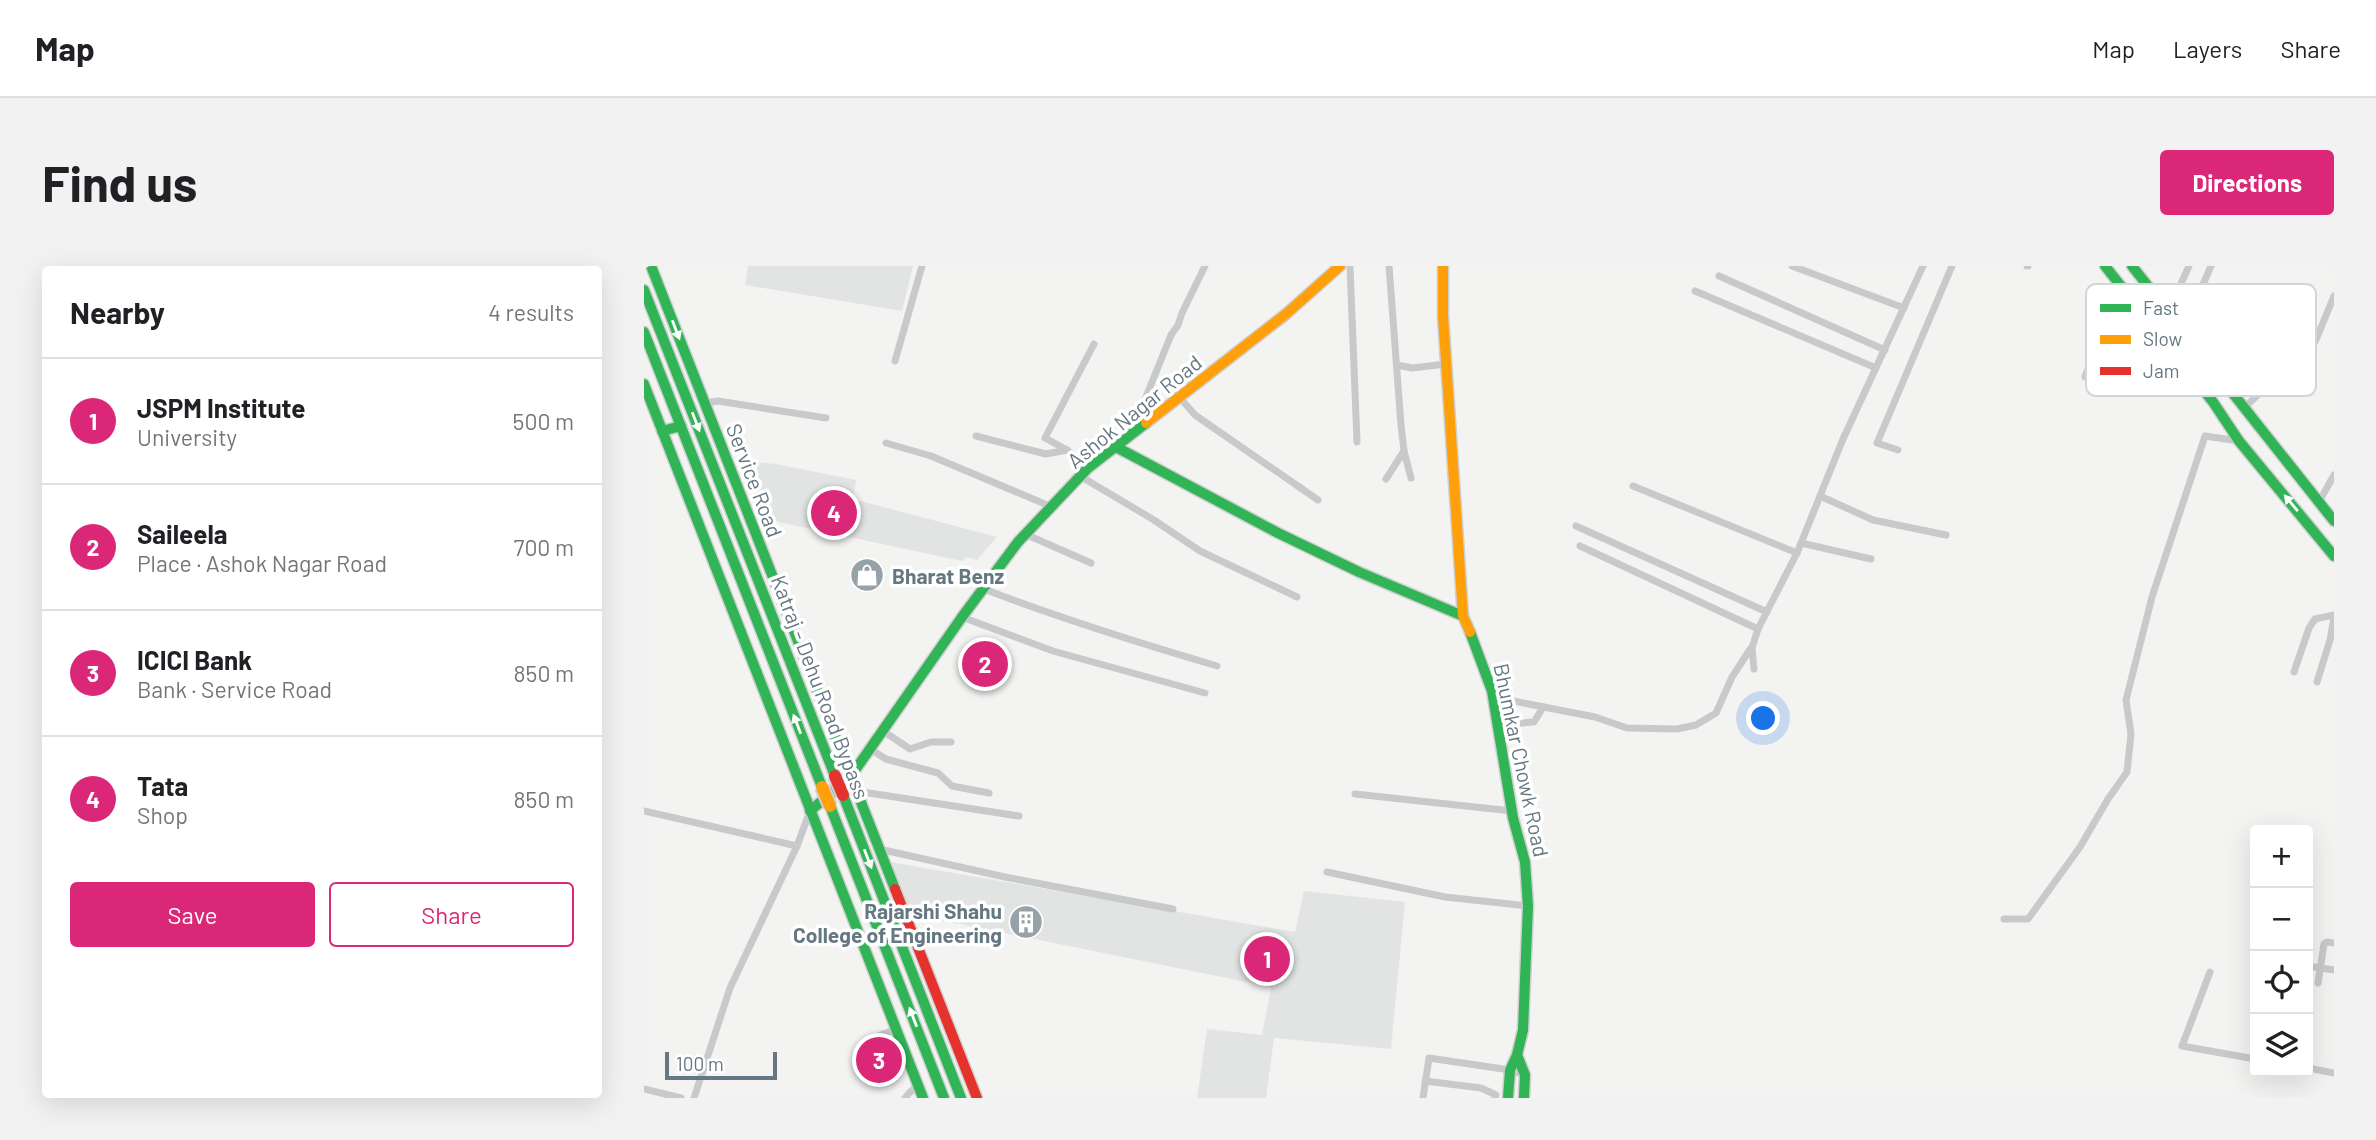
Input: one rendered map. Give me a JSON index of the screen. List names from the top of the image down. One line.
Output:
{"streets":{"main road":["Ashok Nagar Road","Service Road","Katraj - Dehu Road Bypass","Bhumkar Chowk Road"]},"crossings":[["Ashok Nagar Road","Service Road"]],"places":{"shop":["Bharat Benz"],"building":["Rajarshi Shahu College of Engineering"]},"legend":["Fast","Slow","Jam"],"scale_bar":"100 m","page":{"header":"Map","nav":["Map","Layers","Share"],"buttons":["Directions",["Save","Share"]],"title":"Find us","heading":["Nearby","4 results"],"list":[{"mark":"1","name":"JSPM Institute","note":"University","value":"500 m"},{"mark":"2","name":"Saileela","note":"Place · Ashok Nagar Road","value":"700 m"},{"mark":"3","name":"ICICI Bank","note":"Bank · Service Road","value":"850 m"},{"mark":"4","name":"Tata","note":"Shop","value":"850 m"}],"pins":["4","2","1","3"],"map_buttons":["+","−"],"scale":"100 m"}}
